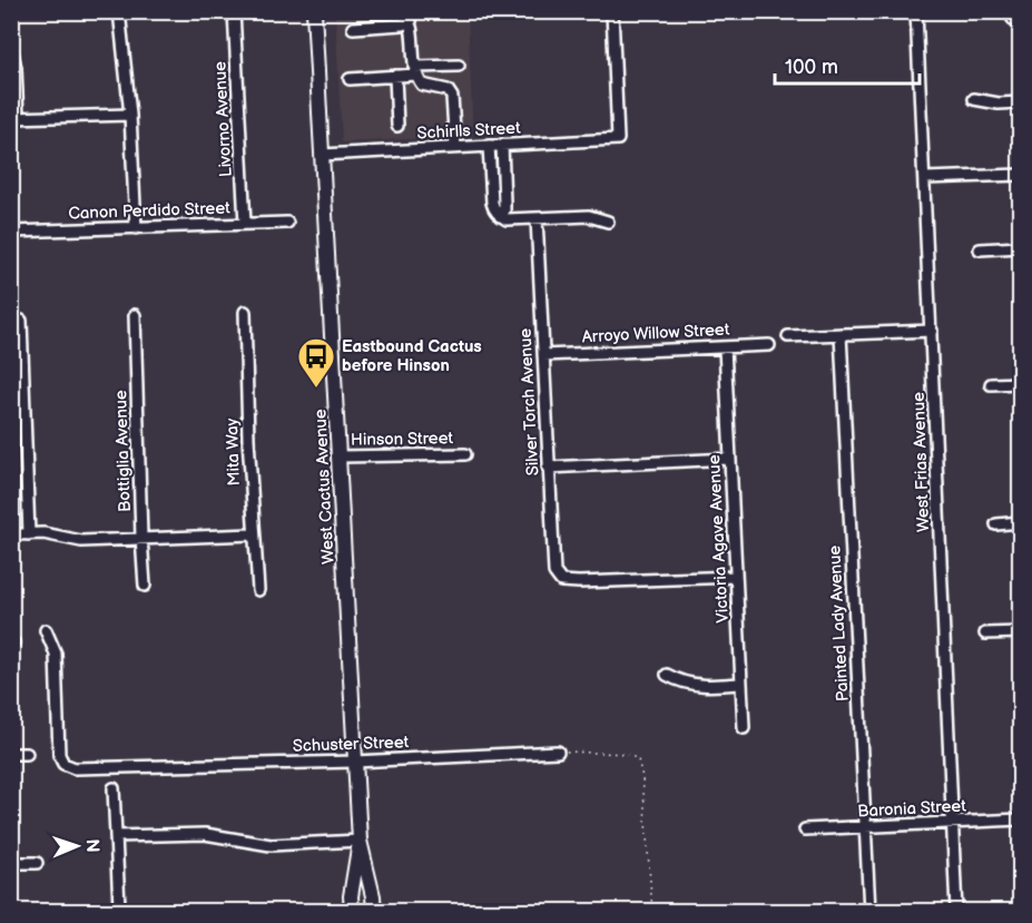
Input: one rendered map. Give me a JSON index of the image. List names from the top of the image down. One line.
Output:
{"streets":{"main road":["West Cactus Avenue"],"street":["Livorno Avenue","Schirlls Street","Canon Perdido Street","Arroyo Willow Street","Silver Torch Avenue","Hinson Street","Bottiglia Avenue","Mita Way","West Frias Avenue","Victoria Agave Avenue","Painted Lady Avenue","Schuster Street","Baronia Street"]},"crossings":[["Livorno Avenue","Canon Perdido Street"],["Schirlls Street","West Cactus Avenue"],["Arroyo Willow Street","Silver Torch Avenue"],["Arroyo Willow Street","Victoria Agave Avenue"],["Silver Torch Avenue","Victoria Agave Avenue"],["Hinson Street","West Cactus Avenue"],["West Frias Avenue","Baronia Street"],["West Cactus Avenue","Schuster Street"],["Painted Lady Avenue","Baronia Street"]],"places":{"bus stop":["Eastbound Cactus before Hinson"]},"scale_bar":"100 m","north":"right"}
